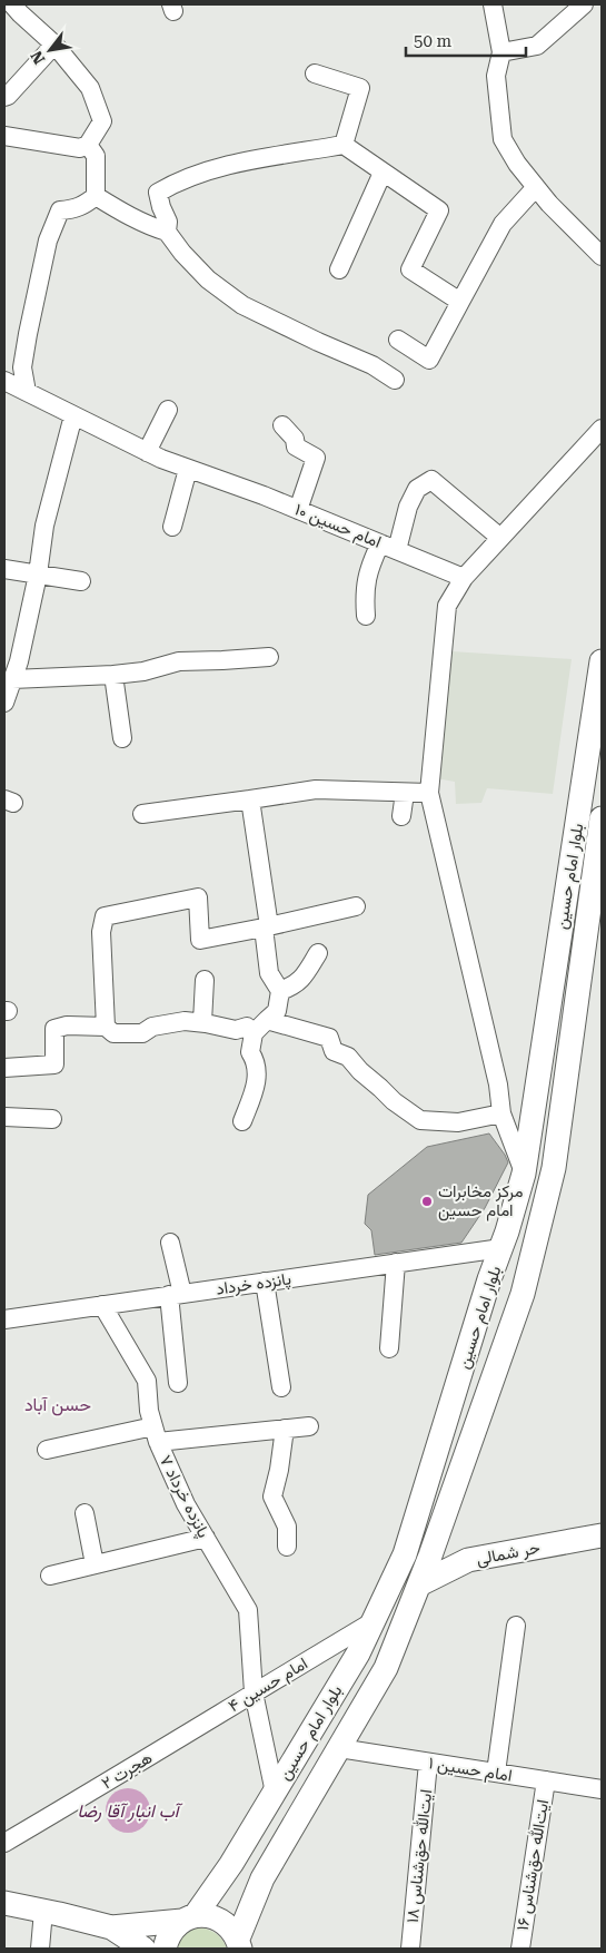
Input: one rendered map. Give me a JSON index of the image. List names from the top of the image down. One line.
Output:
{"streets":{"main road":["بلوار امام حسین","حر شمالی"],"street":["امام حسین ۱۰","پانزده خرداد","پانزده خرداد ۷","امام حسین ۴","امام حسین ۱","هجرت ۲","ایت‌الله حق‌شناس ۱۸","ایت‌الله حق‌شناس ۱۶"]},"crossings":[["بلوار امام حسین","پانزده خرداد"],["بلوار امام حسین","پانزده خرداد ۷"],["بلوار امام حسین","حر شمالی"],["بلوار امام حسین","امام حسین ۴"],["بلوار امام حسین","امام حسین ۱"],["پانزده خرداد","پانزده خرداد ۷"],["پانزده خرداد ۷","امام حسین ۴"],["امام حسین ۴","هجرت ۲"],["امام حسین ۱","ایت‌الله حق‌شناس ۱۸"],["امام حسین ۱","ایت‌الله حق‌شناس ۱۶"]],"districts":["حسن آباد"],"water":["آب انبار آقا رضا"],"places":["مرکز مخابرات امام حسین"],"scale_bar":"50 m","north":"bottom left"}
